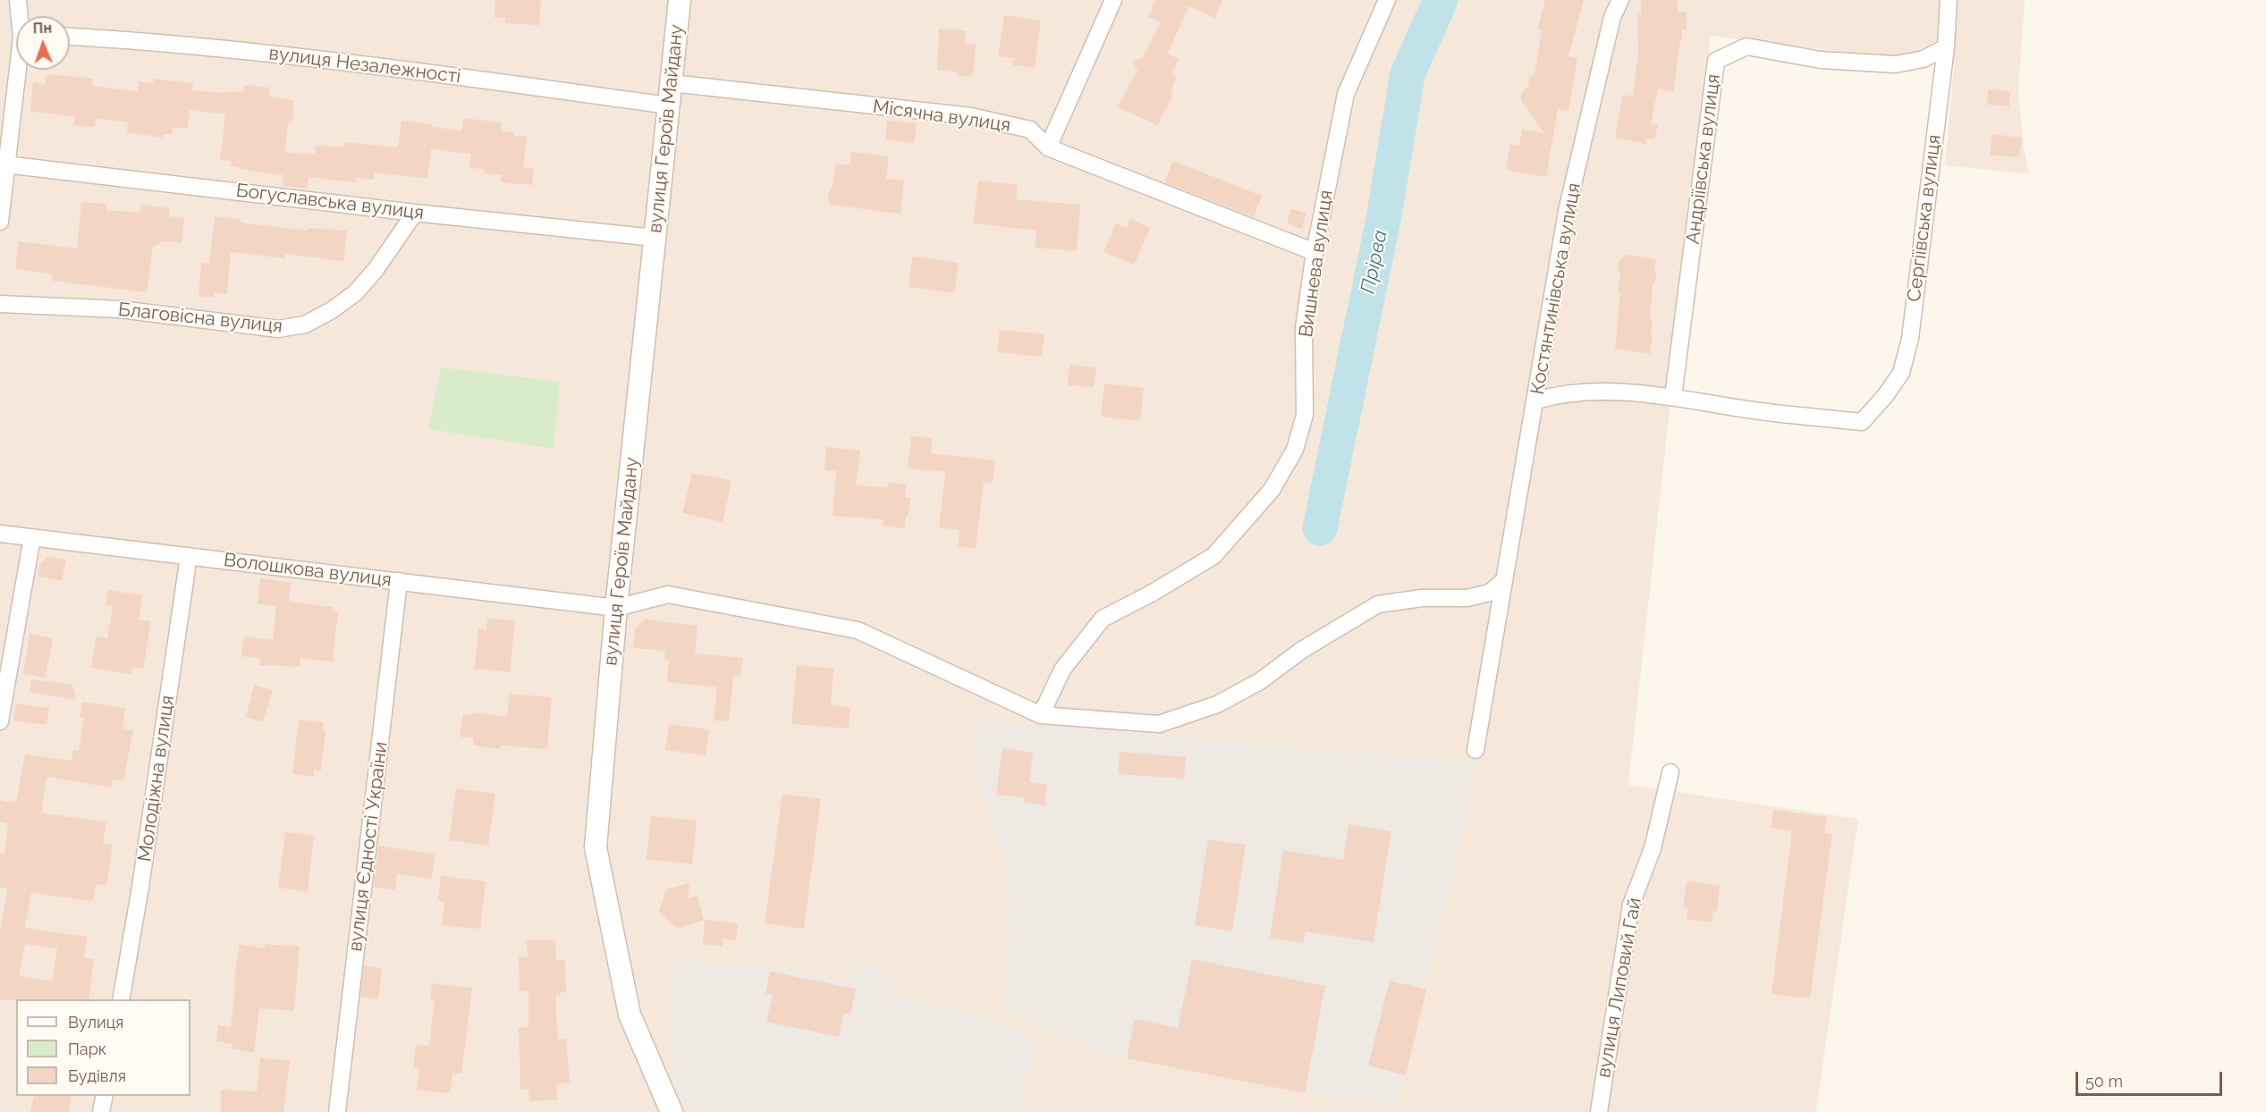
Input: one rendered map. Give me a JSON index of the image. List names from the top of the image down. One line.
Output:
{"streets":{"street":["вулиця Незалежності","Місячна вулиця","вулиця Героїв Майдану","Андріївська вулиця","Богуславська вулиця","Сергіївська вулиця","Вишнева вулиця","Костянтинівська вулиця","Благовісна вулиця","Волошкова вулиця","Молодіжна вулиця","вулиця Єдності України","вулиця Липовий Гай"]},"crossings":[["вулиця Незалежності","вулиця Героїв Майдану"],["Місячна вулиця","вулиця Героїв Майдану"],["Місячна вулиця","Вишнева вулиця"],["вулиця Героїв Майдану","Богуславська вулиця"],["вулиця Героїв Майдану","Волошкова вулиця"],["Андріївська вулиця","Сергіївська вулиця"],["Богуславська вулиця","Благовісна вулиця"],["Волошкова вулиця","Молодіжна вулиця"],["Волошкова вулиця","вулиця Єдності України"]],"water":["Прірва"],"legend":["Вулиця","Парк","Будівля"],"scale_bar":"50 m","north":"top"}
